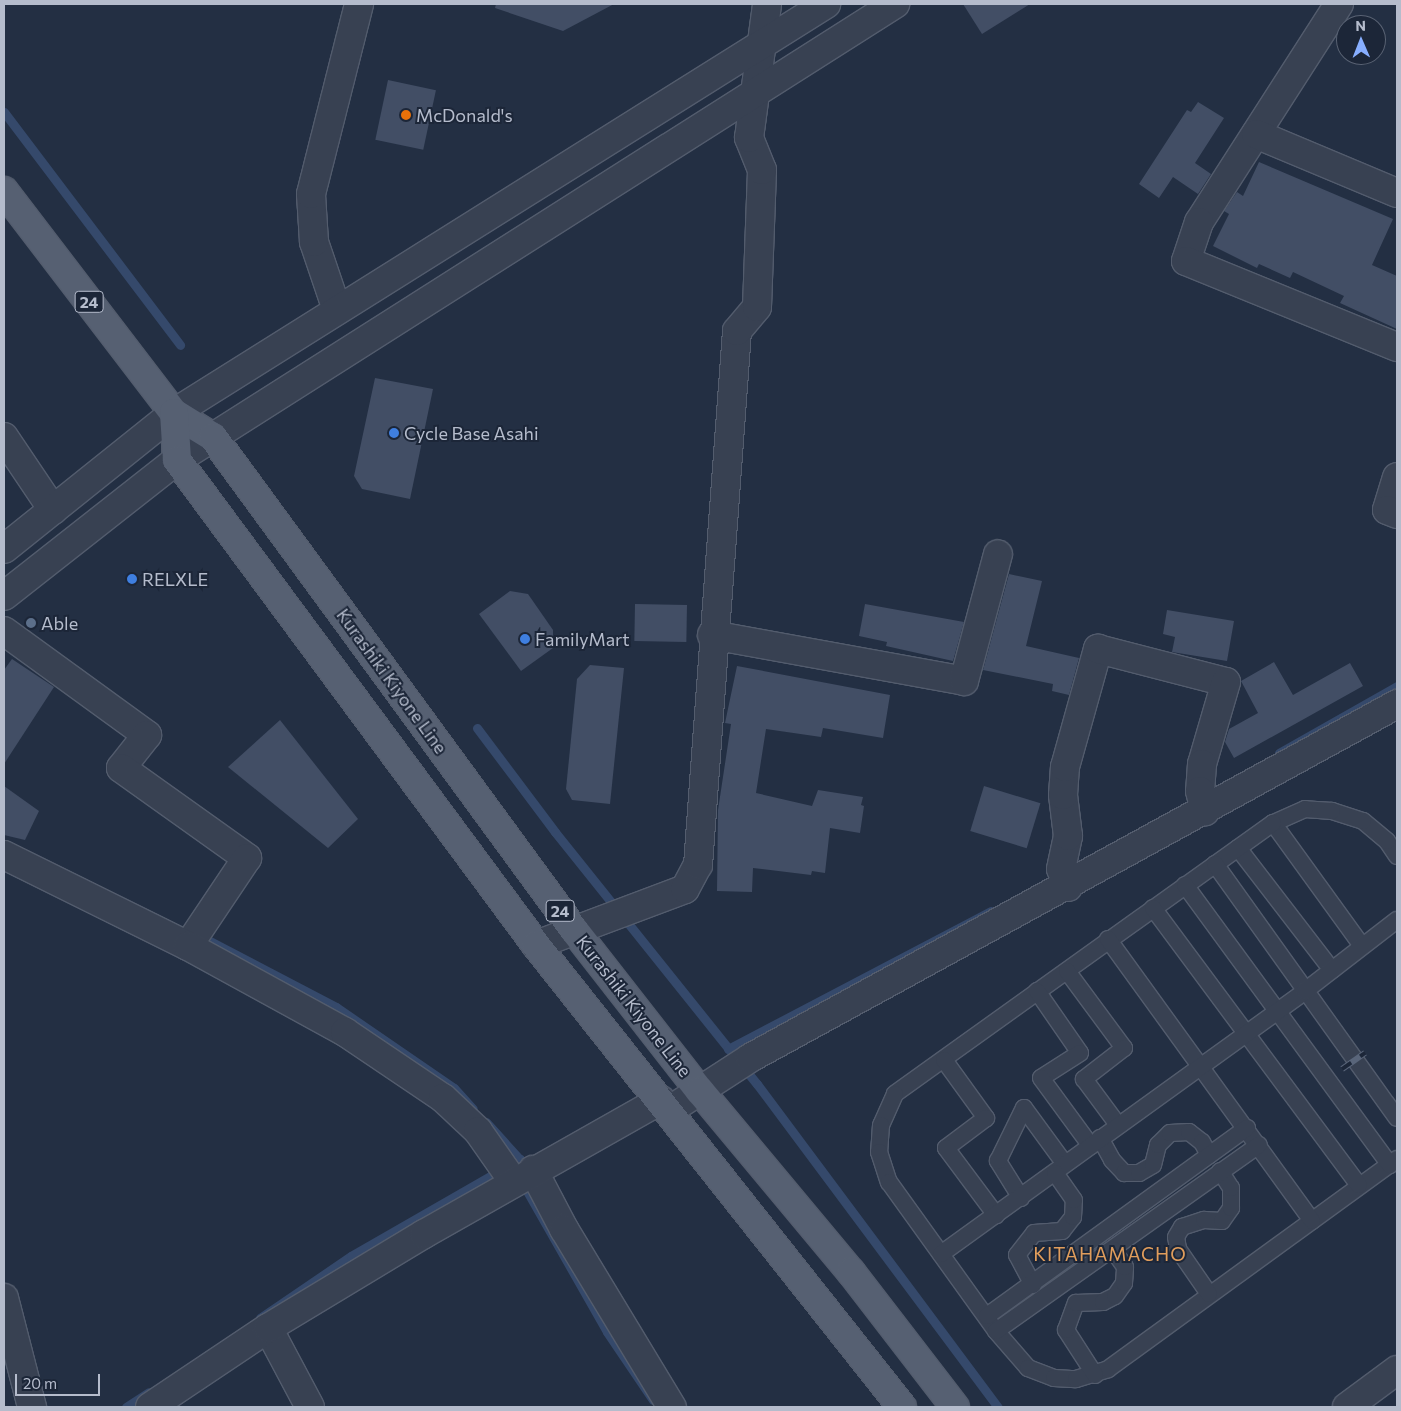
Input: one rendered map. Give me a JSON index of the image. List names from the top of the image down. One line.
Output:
{"streets":{"main road":["24","Kurashiki Kiyone Line"]},"districts":["KITAHAMACHO"],"places":["McDonald's","Cycle Base Asahi","RELXLE","Able","FamilyMart"],"scale_bar":"20 m","north":"top"}
